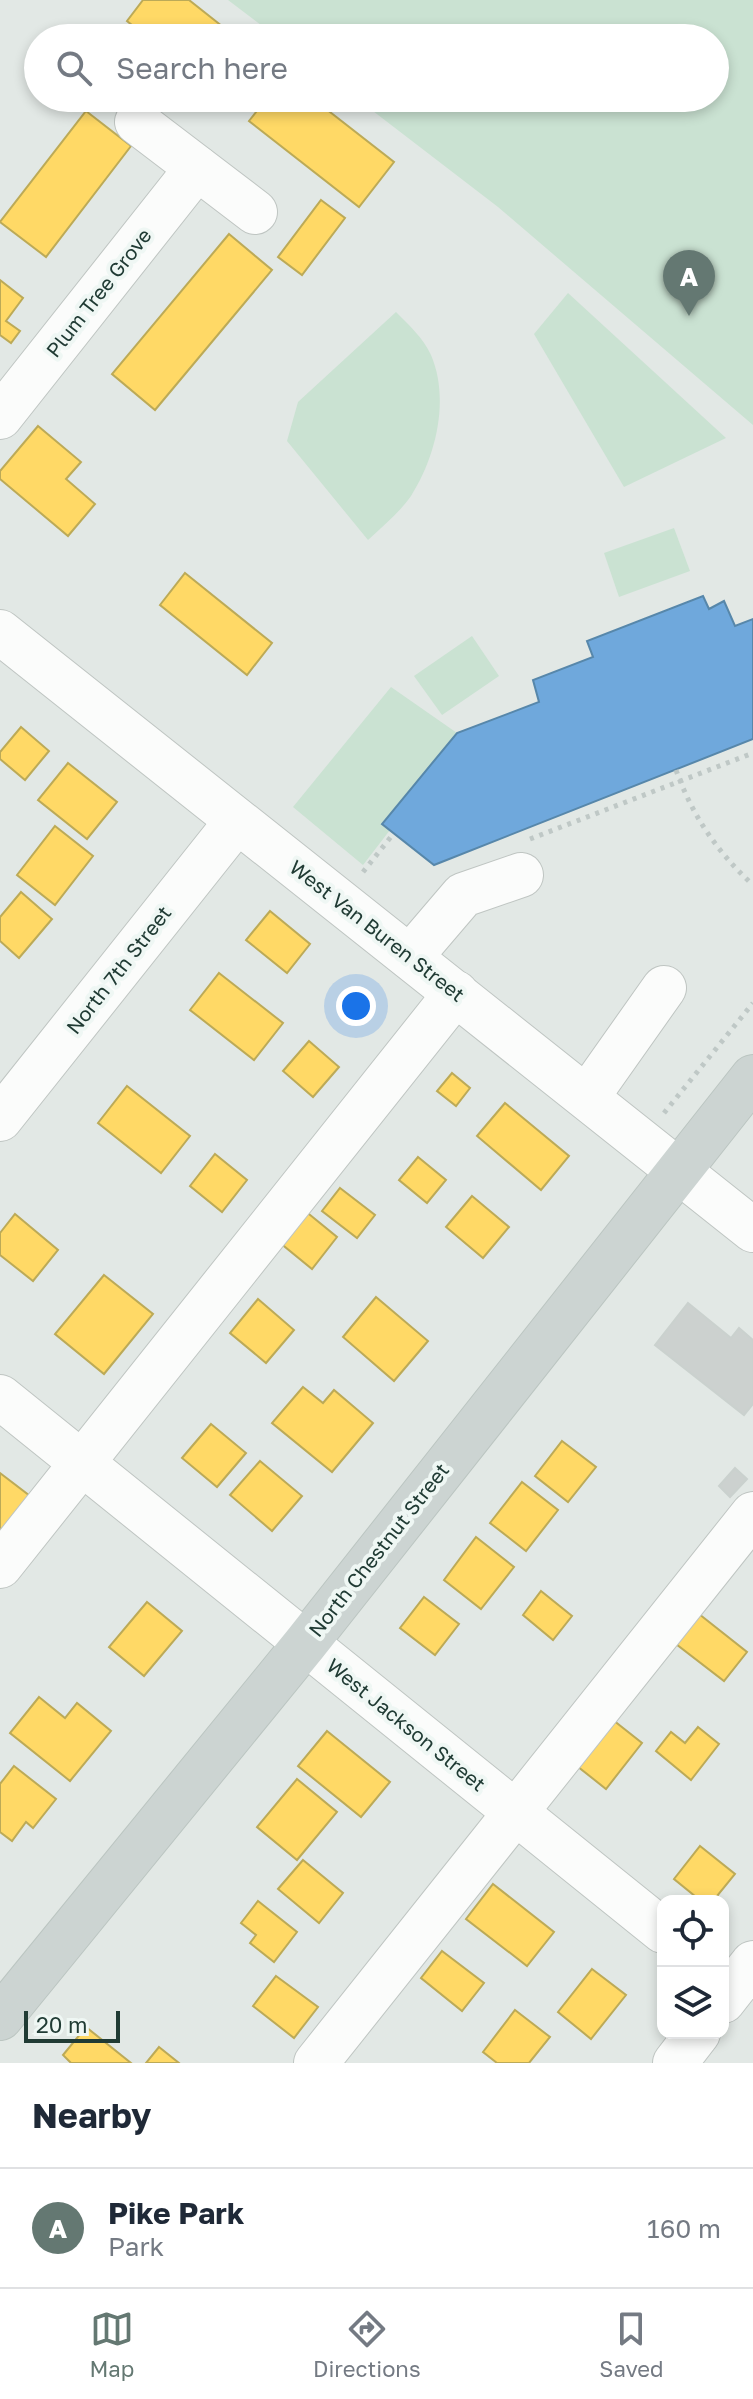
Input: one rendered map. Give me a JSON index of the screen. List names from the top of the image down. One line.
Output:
{"streets":{"main road":["North Chestnut Street"],"street":["Plum Tree Grove","West Van Buren Street","North 7th Street","West Jackson Street"]},"crossings":[["West Van Buren Street","North 7th Street"],["West Van Buren Street","North Chestnut Street"],["North Chestnut Street","West Jackson Street"]],"scale_bar":"20 m","page":{"search":"Search here","pins":"A","scale":"20 m","heading":"Nearby","list":[{"mark":"A","name":"Pike Park","note":"Park","value":"160 m"}],"nav":["Map","Directions","Saved"]}}
